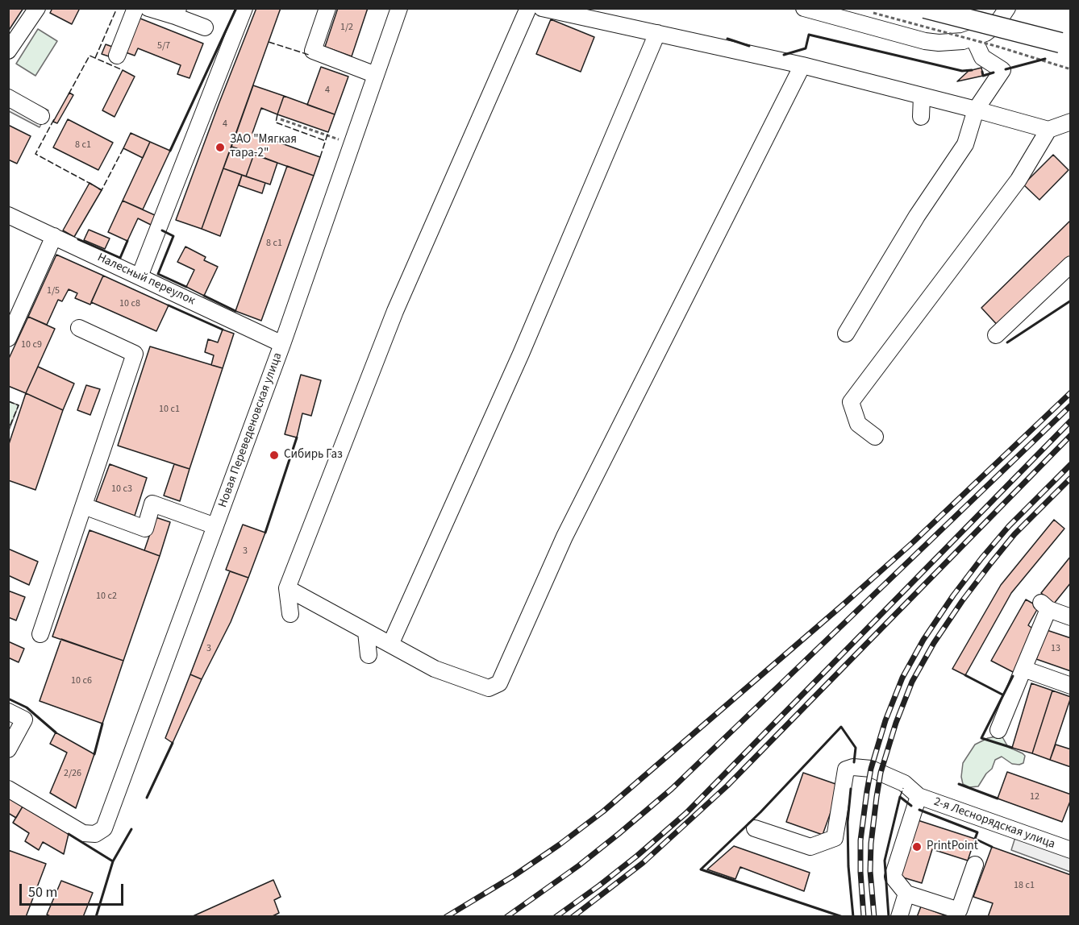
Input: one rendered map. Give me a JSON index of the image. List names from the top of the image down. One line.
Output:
{"streets":{"street":["Налесный переулок","Новая Переведеновская улица","2-я Леснорядская улица"]},"crossings":[["Налесный переулок","Новая Переведеновская улица"]],"places":["ЗАО \"Мягкая тара-2\"","Сибирь Газ","PrintPoint"],"house_numbers":["1/2","5/7","4","4","8 с1","8 с1","1/5","10 с8","10 с9","10 с1","10 с3","3","10 с2","3","13","10 с6","2/26","12","18 с1"],"scale_bar":"50 m"}
